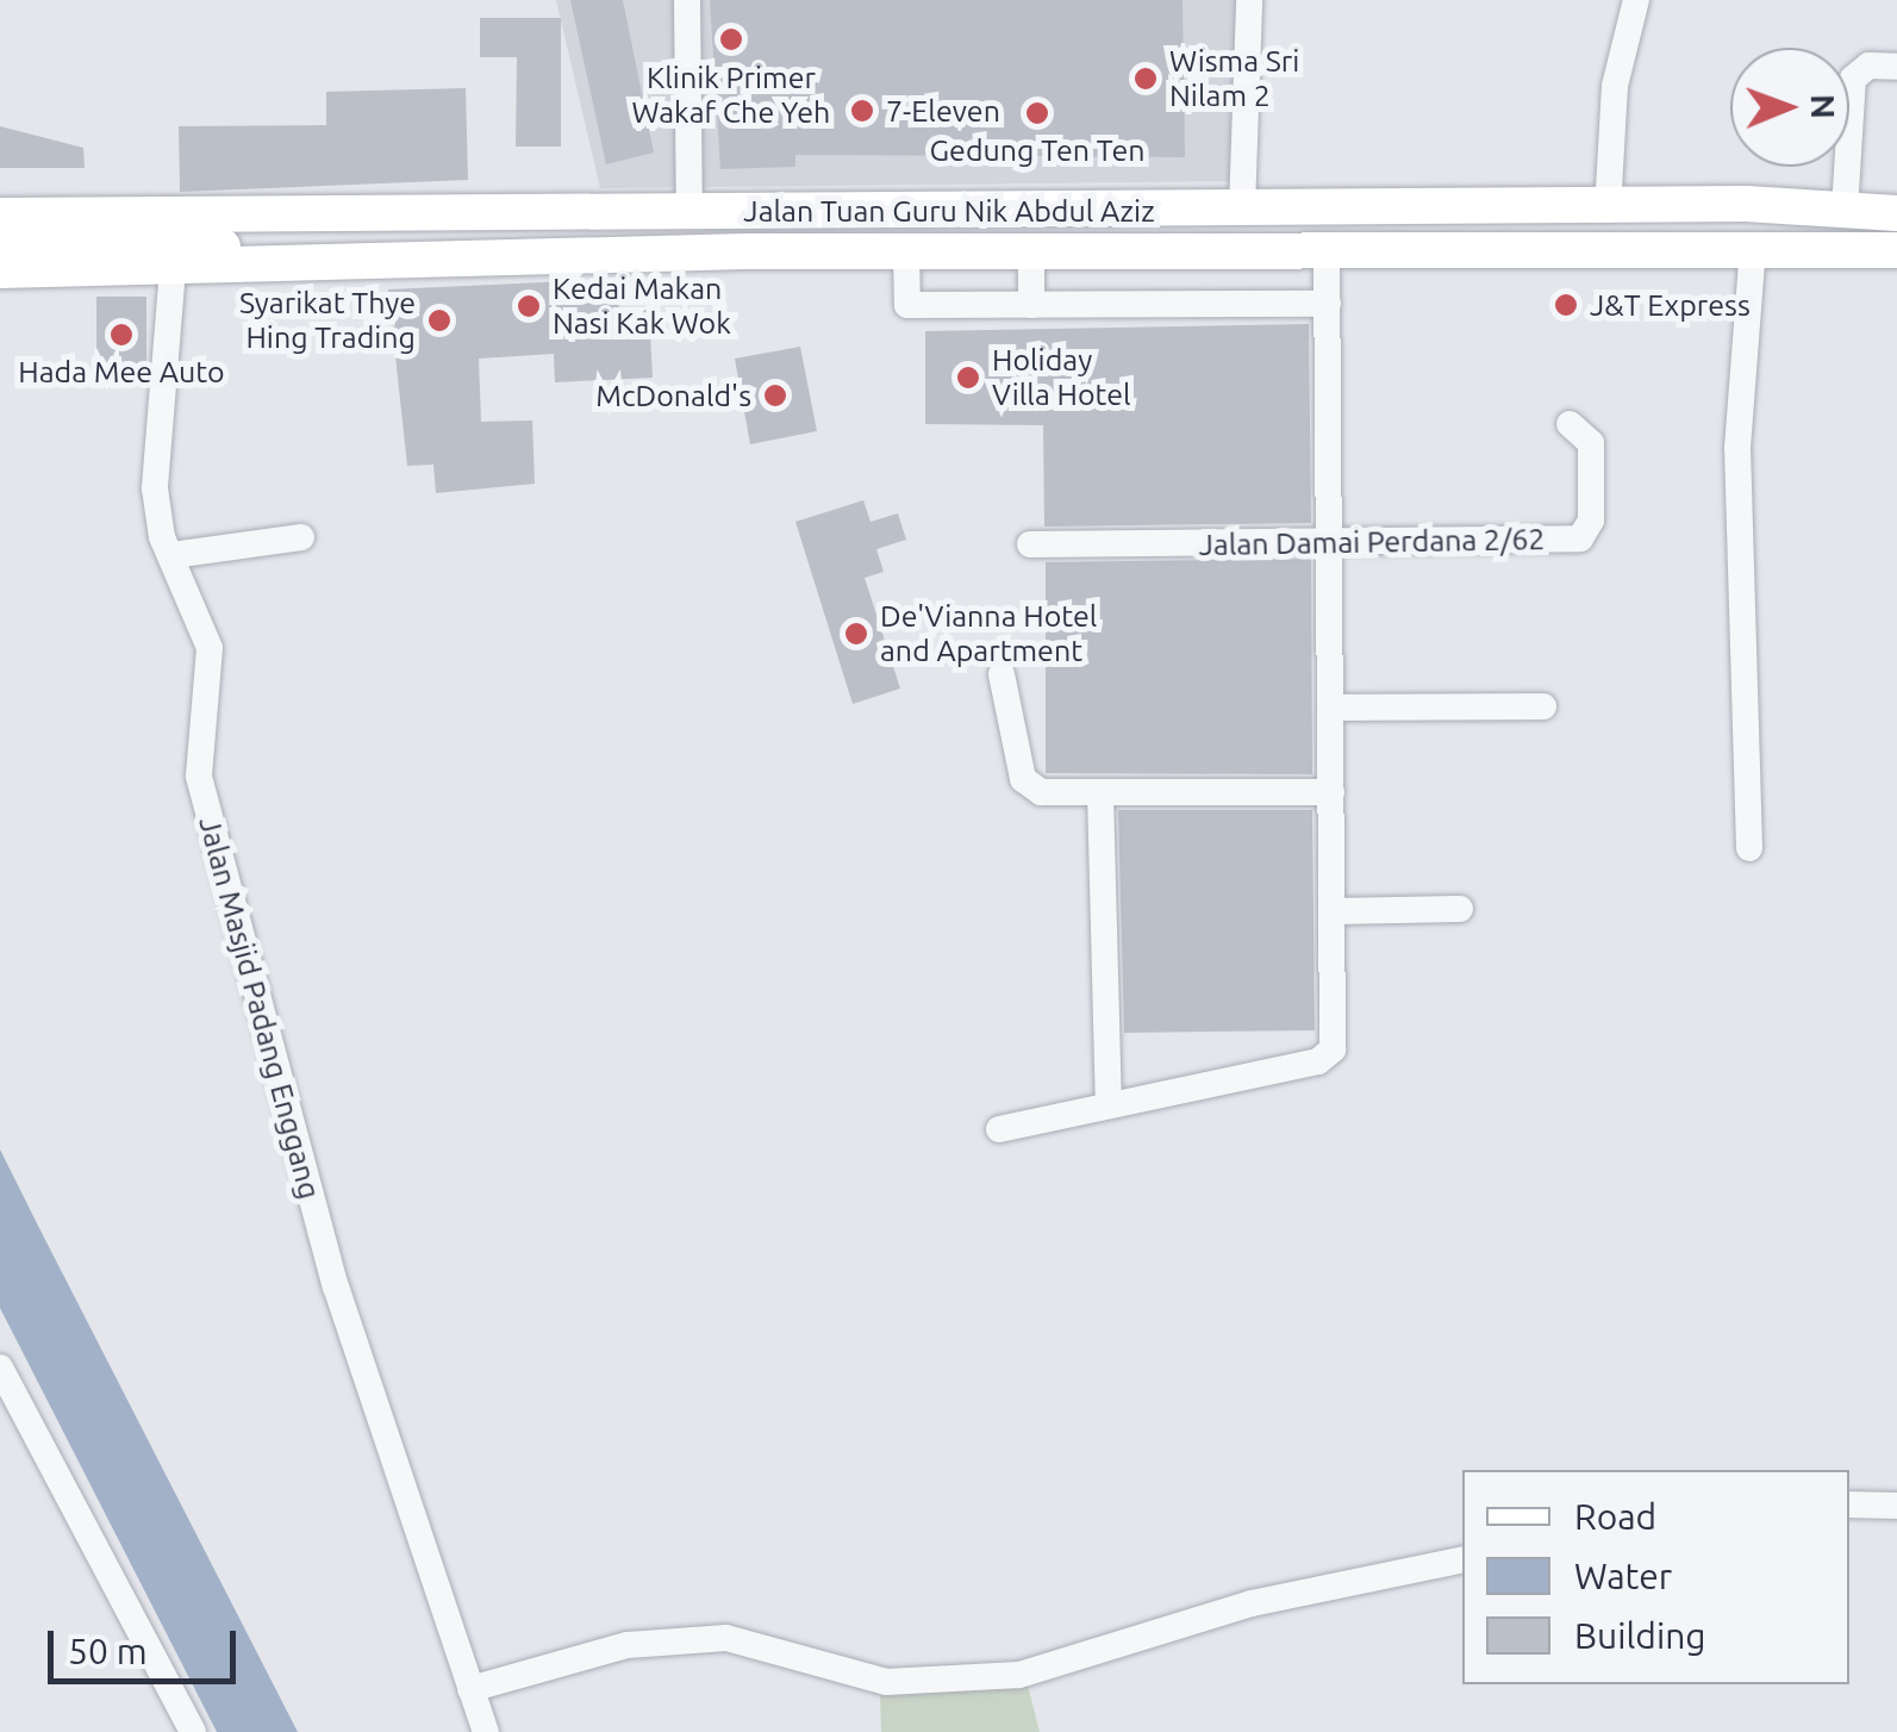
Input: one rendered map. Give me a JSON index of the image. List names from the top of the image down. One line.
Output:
{"streets":{"main road":["Jalan Tuan Guru Nik Abdul Aziz"],"street":["Jalan Damai Perdana 2/62","Jalan Masjid Padang Enggang"]},"crossings":[["Jalan Tuan Guru Nik Abdul Aziz","Jalan Masjid Padang Enggang"]],"places":["Klinik Primer Wakaf Che Yeh","Wisma Sri Nilam 2","7-Eleven","Gedung Ten Ten","J&T Express","Kedai Makan Nasi Kak Wok","Syarikat Thye Hing Trading","Hada Mee Auto","Holiday Villa Hotel","McDonald's","De'Vianna Hotel and Apartment"],"legend":["Road","Water","Building"],"scale_bar":"50 m","north":"right"}
